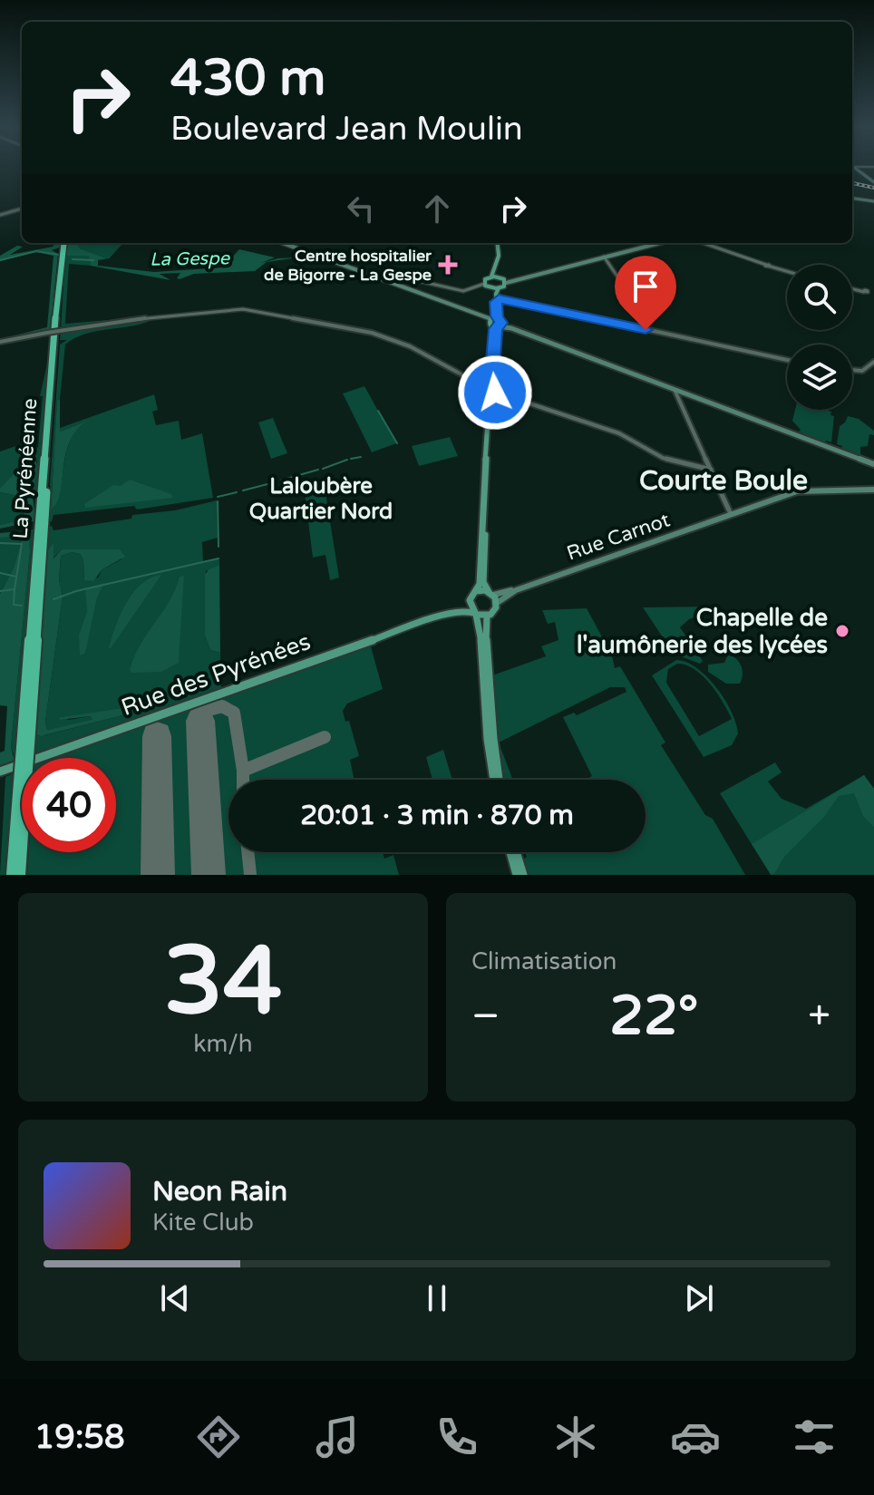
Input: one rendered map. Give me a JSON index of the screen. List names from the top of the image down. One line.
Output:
{"streets":{"highway":["La Pyrénéenne"],"main road":["Rue Carnot","Rue des Pyrénées"]},"districts":["Courte Boule","Laloubère Quartier Nord"],"water":["La Gespe"],"places":{"health":["Centre hospitalier de Bigorre - La Gespe"],"other":["Chapelle de l'aumônerie des lycées"]},"page":{"turn":["430 m","Boulevard Jean Moulin"],"limit":"40","trip":"20:01 · 3 min · 870 m","tile":[["34","km/h"],"Climatisation"],"heat":["−","22°","+"],"song":["Neon Rain","Kite Club"],"tabs":"19:58"}}
